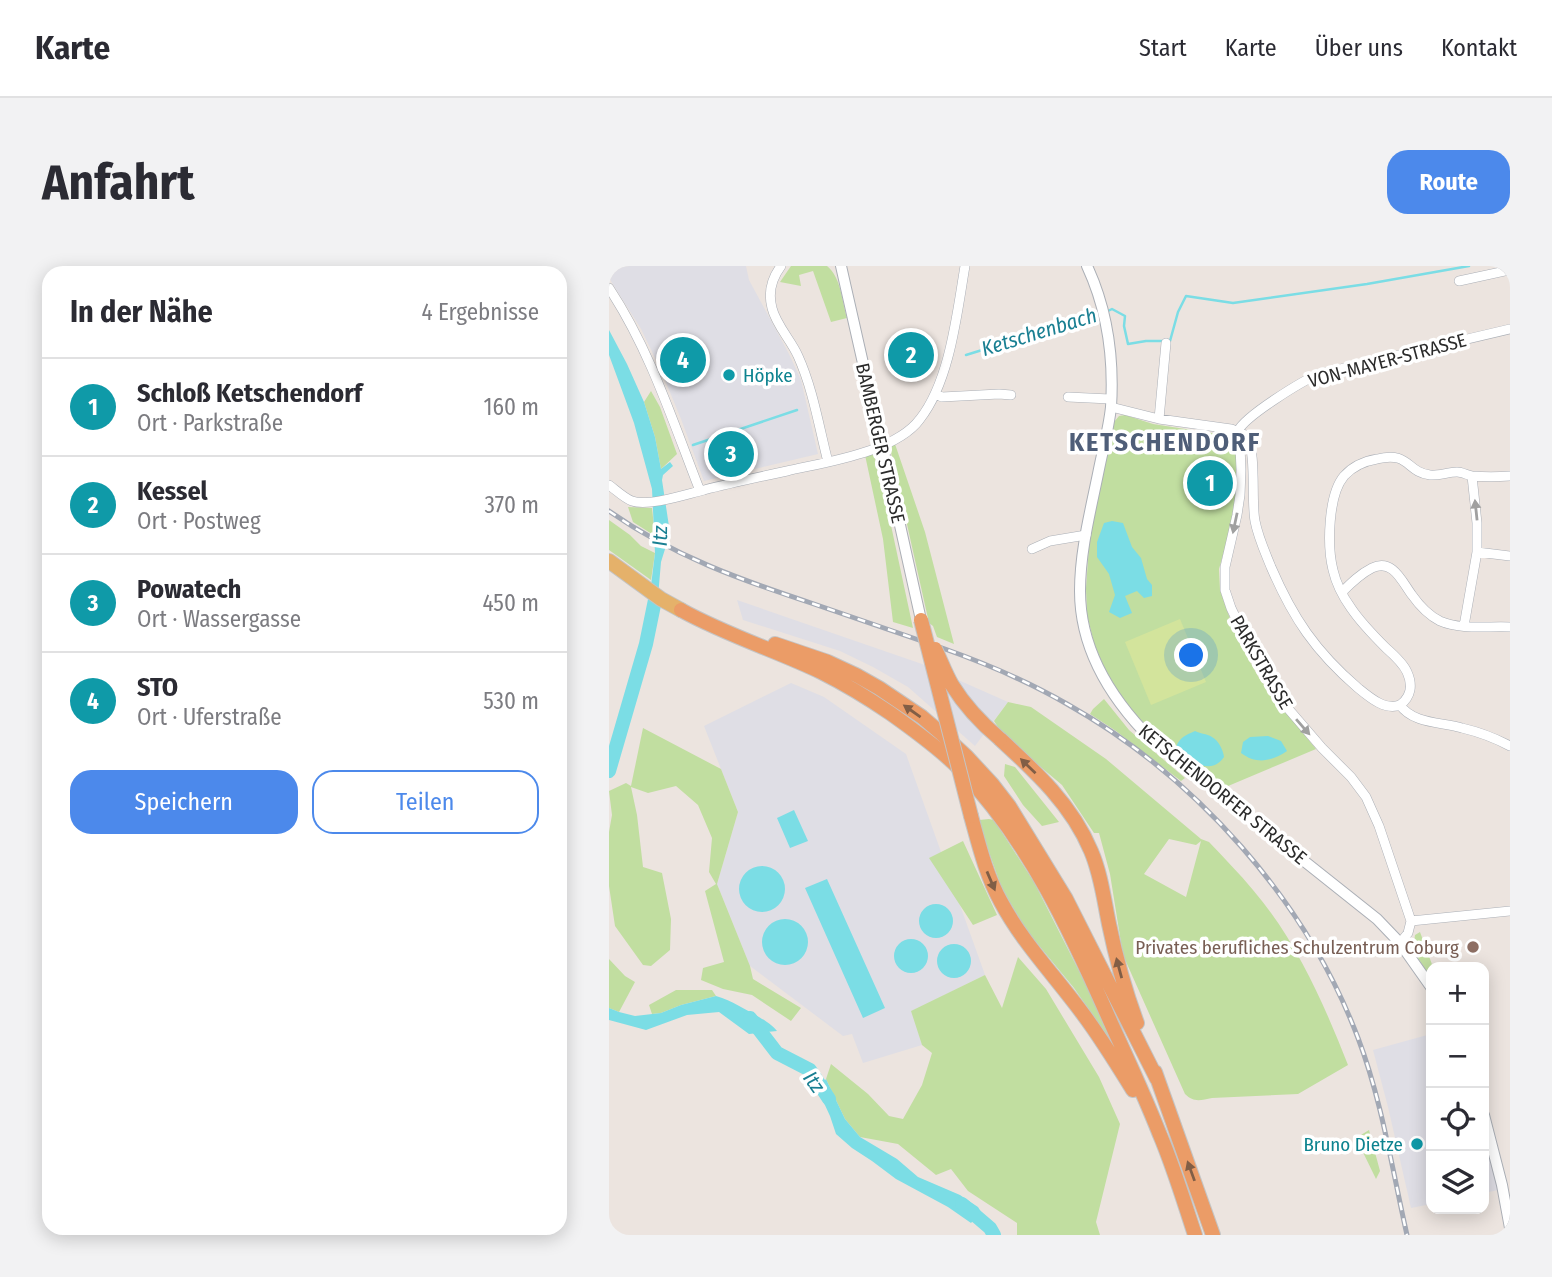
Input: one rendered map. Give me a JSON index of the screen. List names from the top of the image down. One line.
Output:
{"streets":{"street":["VON-MAYER-STRASSE","BAMBERGER STRASSE","PARKSTRASSE","KETSCHENDORFER STRASSE"]},"crossings":[["VON-MAYER-STRASSE","PARKSTRASSE"]],"districts":["KETSCHENDORF"],"water":["Ketschenbach","Itz"],"places":["Höpke","Privates berufliches Schulzentrum Coburg","Bruno Dietze"],"page":{"header":"Karte","nav":["Start","Karte","Über uns","Kontakt"],"buttons":["Route",["Speichern","Teilen"]],"title":"Anfahrt","heading":["In der Nähe","4 Ergebnisse"],"pins":["2","4","3","1"],"list":[{"mark":"1","name":"Schloß Ketschendorf","note":"Ort · Parkstraße","value":"160 m"},{"mark":"2","name":"Kessel","note":"Ort · Postweg","value":"370 m"},{"mark":"3","name":"Powatech","note":"Ort · Wassergasse","value":"450 m"},{"mark":"4","name":"STO","note":"Ort · Uferstraße","value":"530 m"}],"map_buttons":["+","−"]}}
